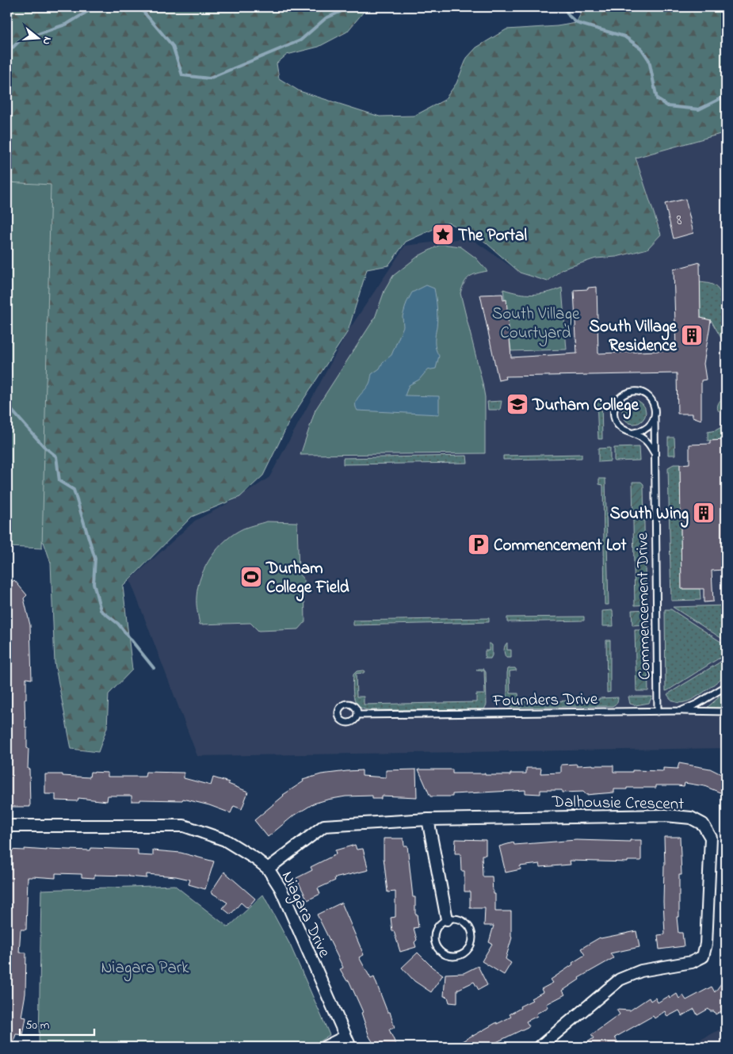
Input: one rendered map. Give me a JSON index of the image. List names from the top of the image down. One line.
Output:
{"streets":{"street":["Dalhousie Crescent","Niagara Drive"],"lane":["Commencement Drive","Founders Drive"]},"crossings":[["Commencement Drive","Founders Drive"],["Dalhousie Crescent","Niagara Drive"]],"parks":["South Village Courtyard","Niagara Park"],"places":{"place":["The Portal"],"building":["South Village Residence","South Wing"],"school or university":["Durham College"],"parking":["Commencement Lot"],"sports":["Durham College Field"]},"house_numbers":["8"],"scale_bar":"50 m","north":"right"}
